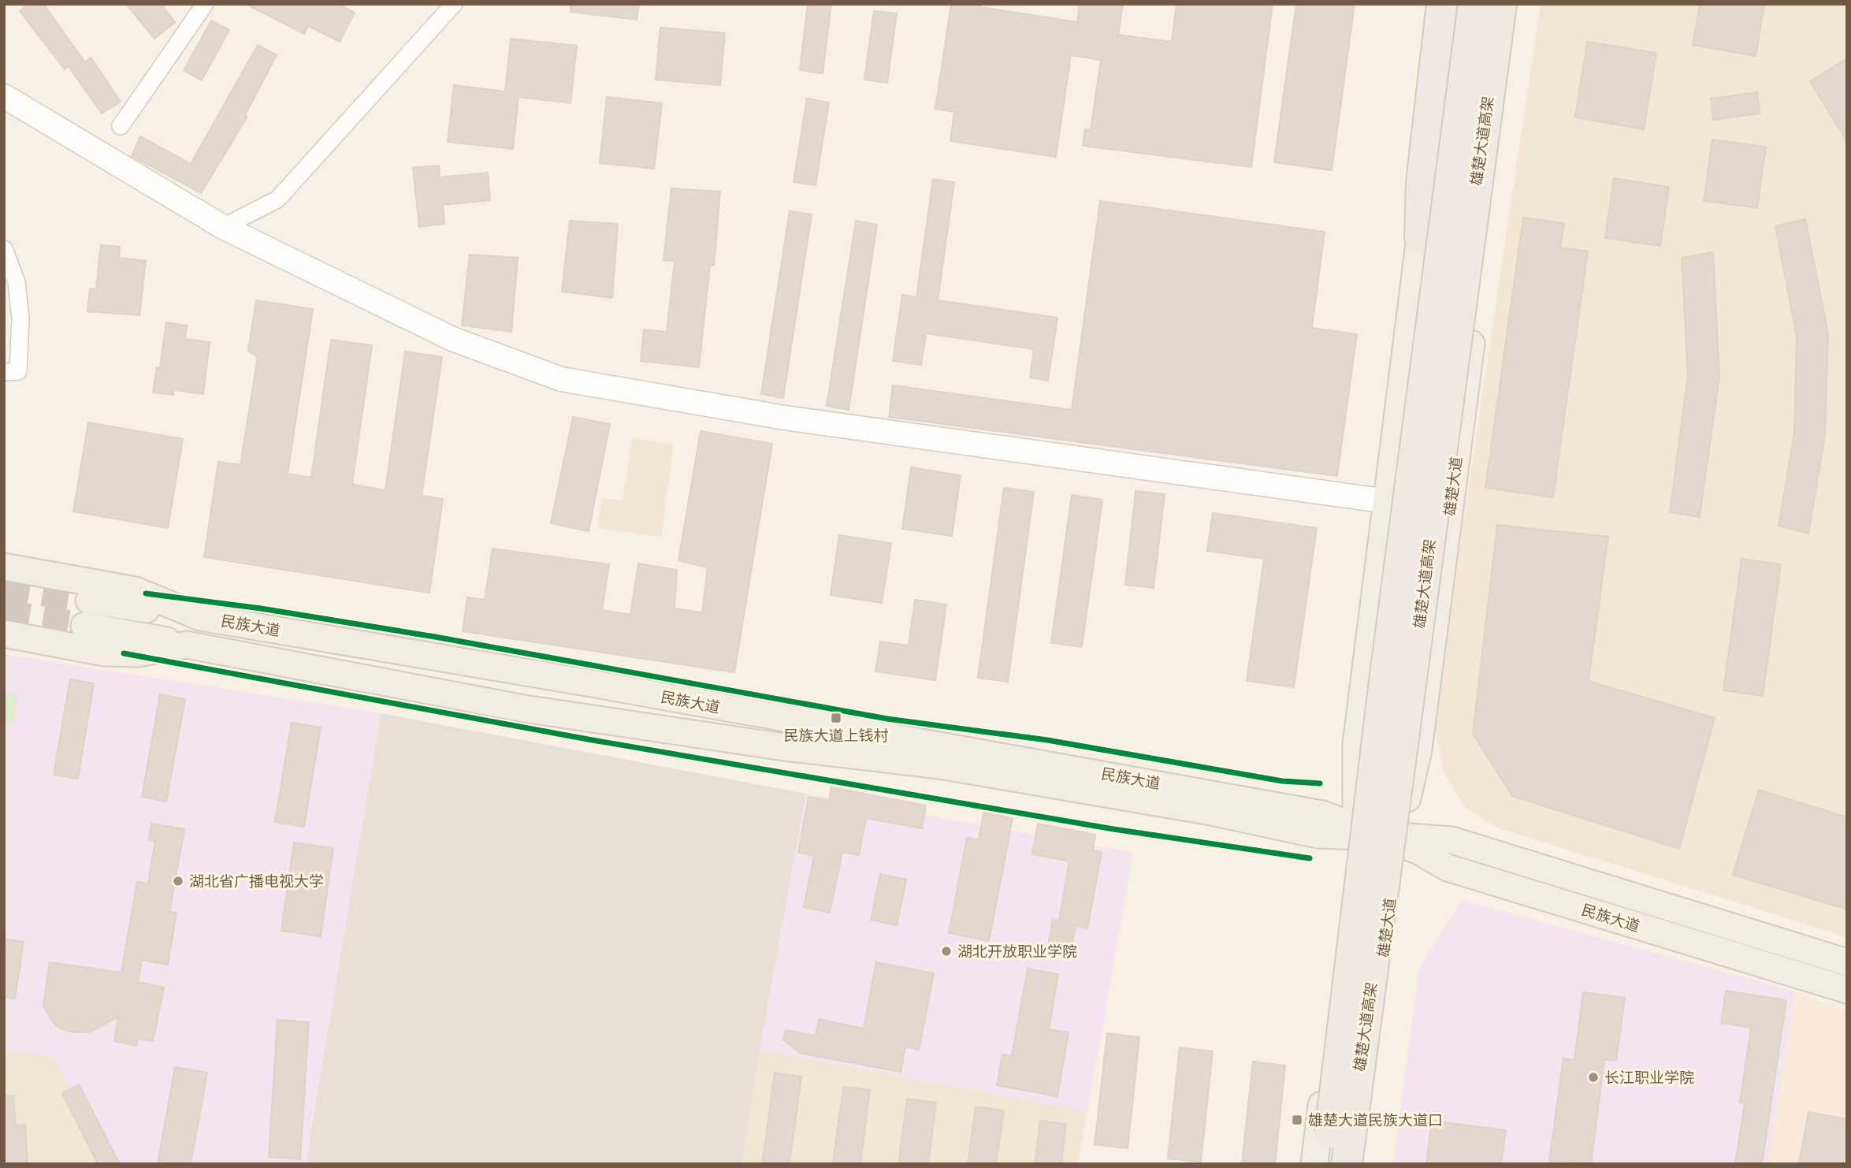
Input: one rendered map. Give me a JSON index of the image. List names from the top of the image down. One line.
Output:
{"streets":{"highway":["雄楚大道高架"],"main road":["雄楚大道","民族大道"]},"crossings":[["雄楚大道","民族大道"]],"places":{"transit":["民族大道上钱村","雄楚大道民族大道口"],"other":["湖北省广播电视大学","湖北开放职业学院","长江职业学院"]}}
